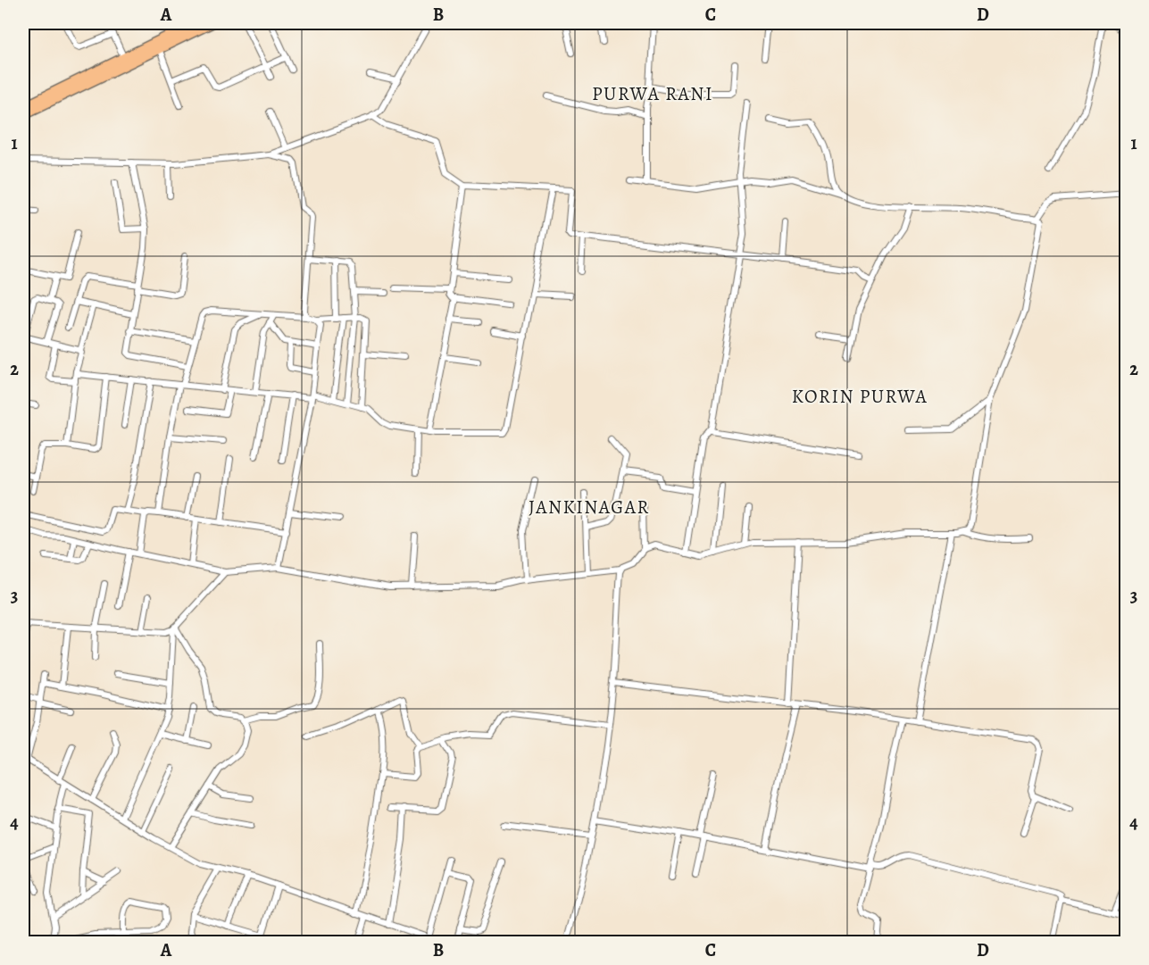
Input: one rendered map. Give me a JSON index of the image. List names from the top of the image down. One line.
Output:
{"districts":["PURWA RANI","KORIN PURWA","JANKINAGAR"],"grid":{"columns":["A","B","C","D"],"rows":["1","2","3","4"]}}
